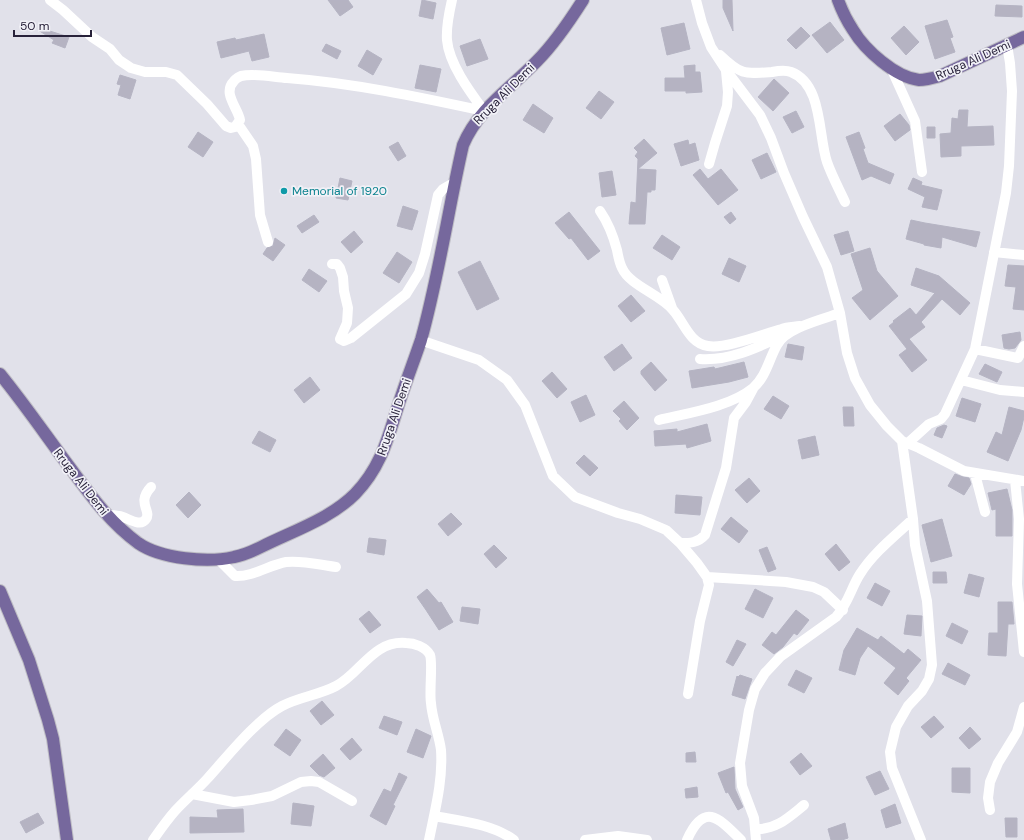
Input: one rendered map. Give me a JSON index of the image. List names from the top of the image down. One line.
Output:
{"streets":{"main road":["Rruga Ali Demi"]},"places":["Memorial of 1920"],"scale_bar":"50 m"}
